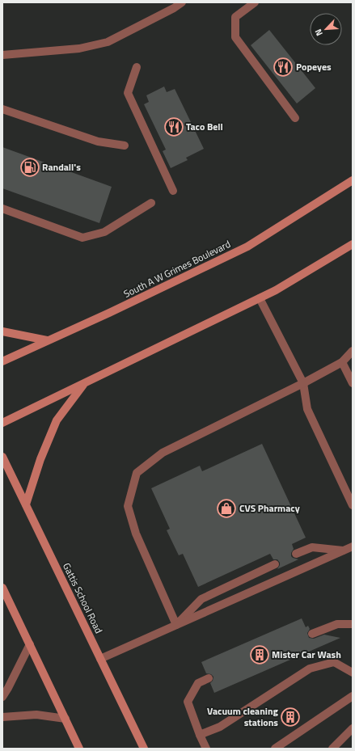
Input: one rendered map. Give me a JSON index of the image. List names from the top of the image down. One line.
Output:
{"streets":{"main road":["South A W Grimes Boulevard","Gattis School Road"]},"places":{"restaurant":["Popeyes","Taco Bell"],"fuel station":["Randall's"],"shop":["CVS Pharmacy"],"building":["Mister Car Wash","Vacuum cleaning stations"]},"north":"bottom left"}
